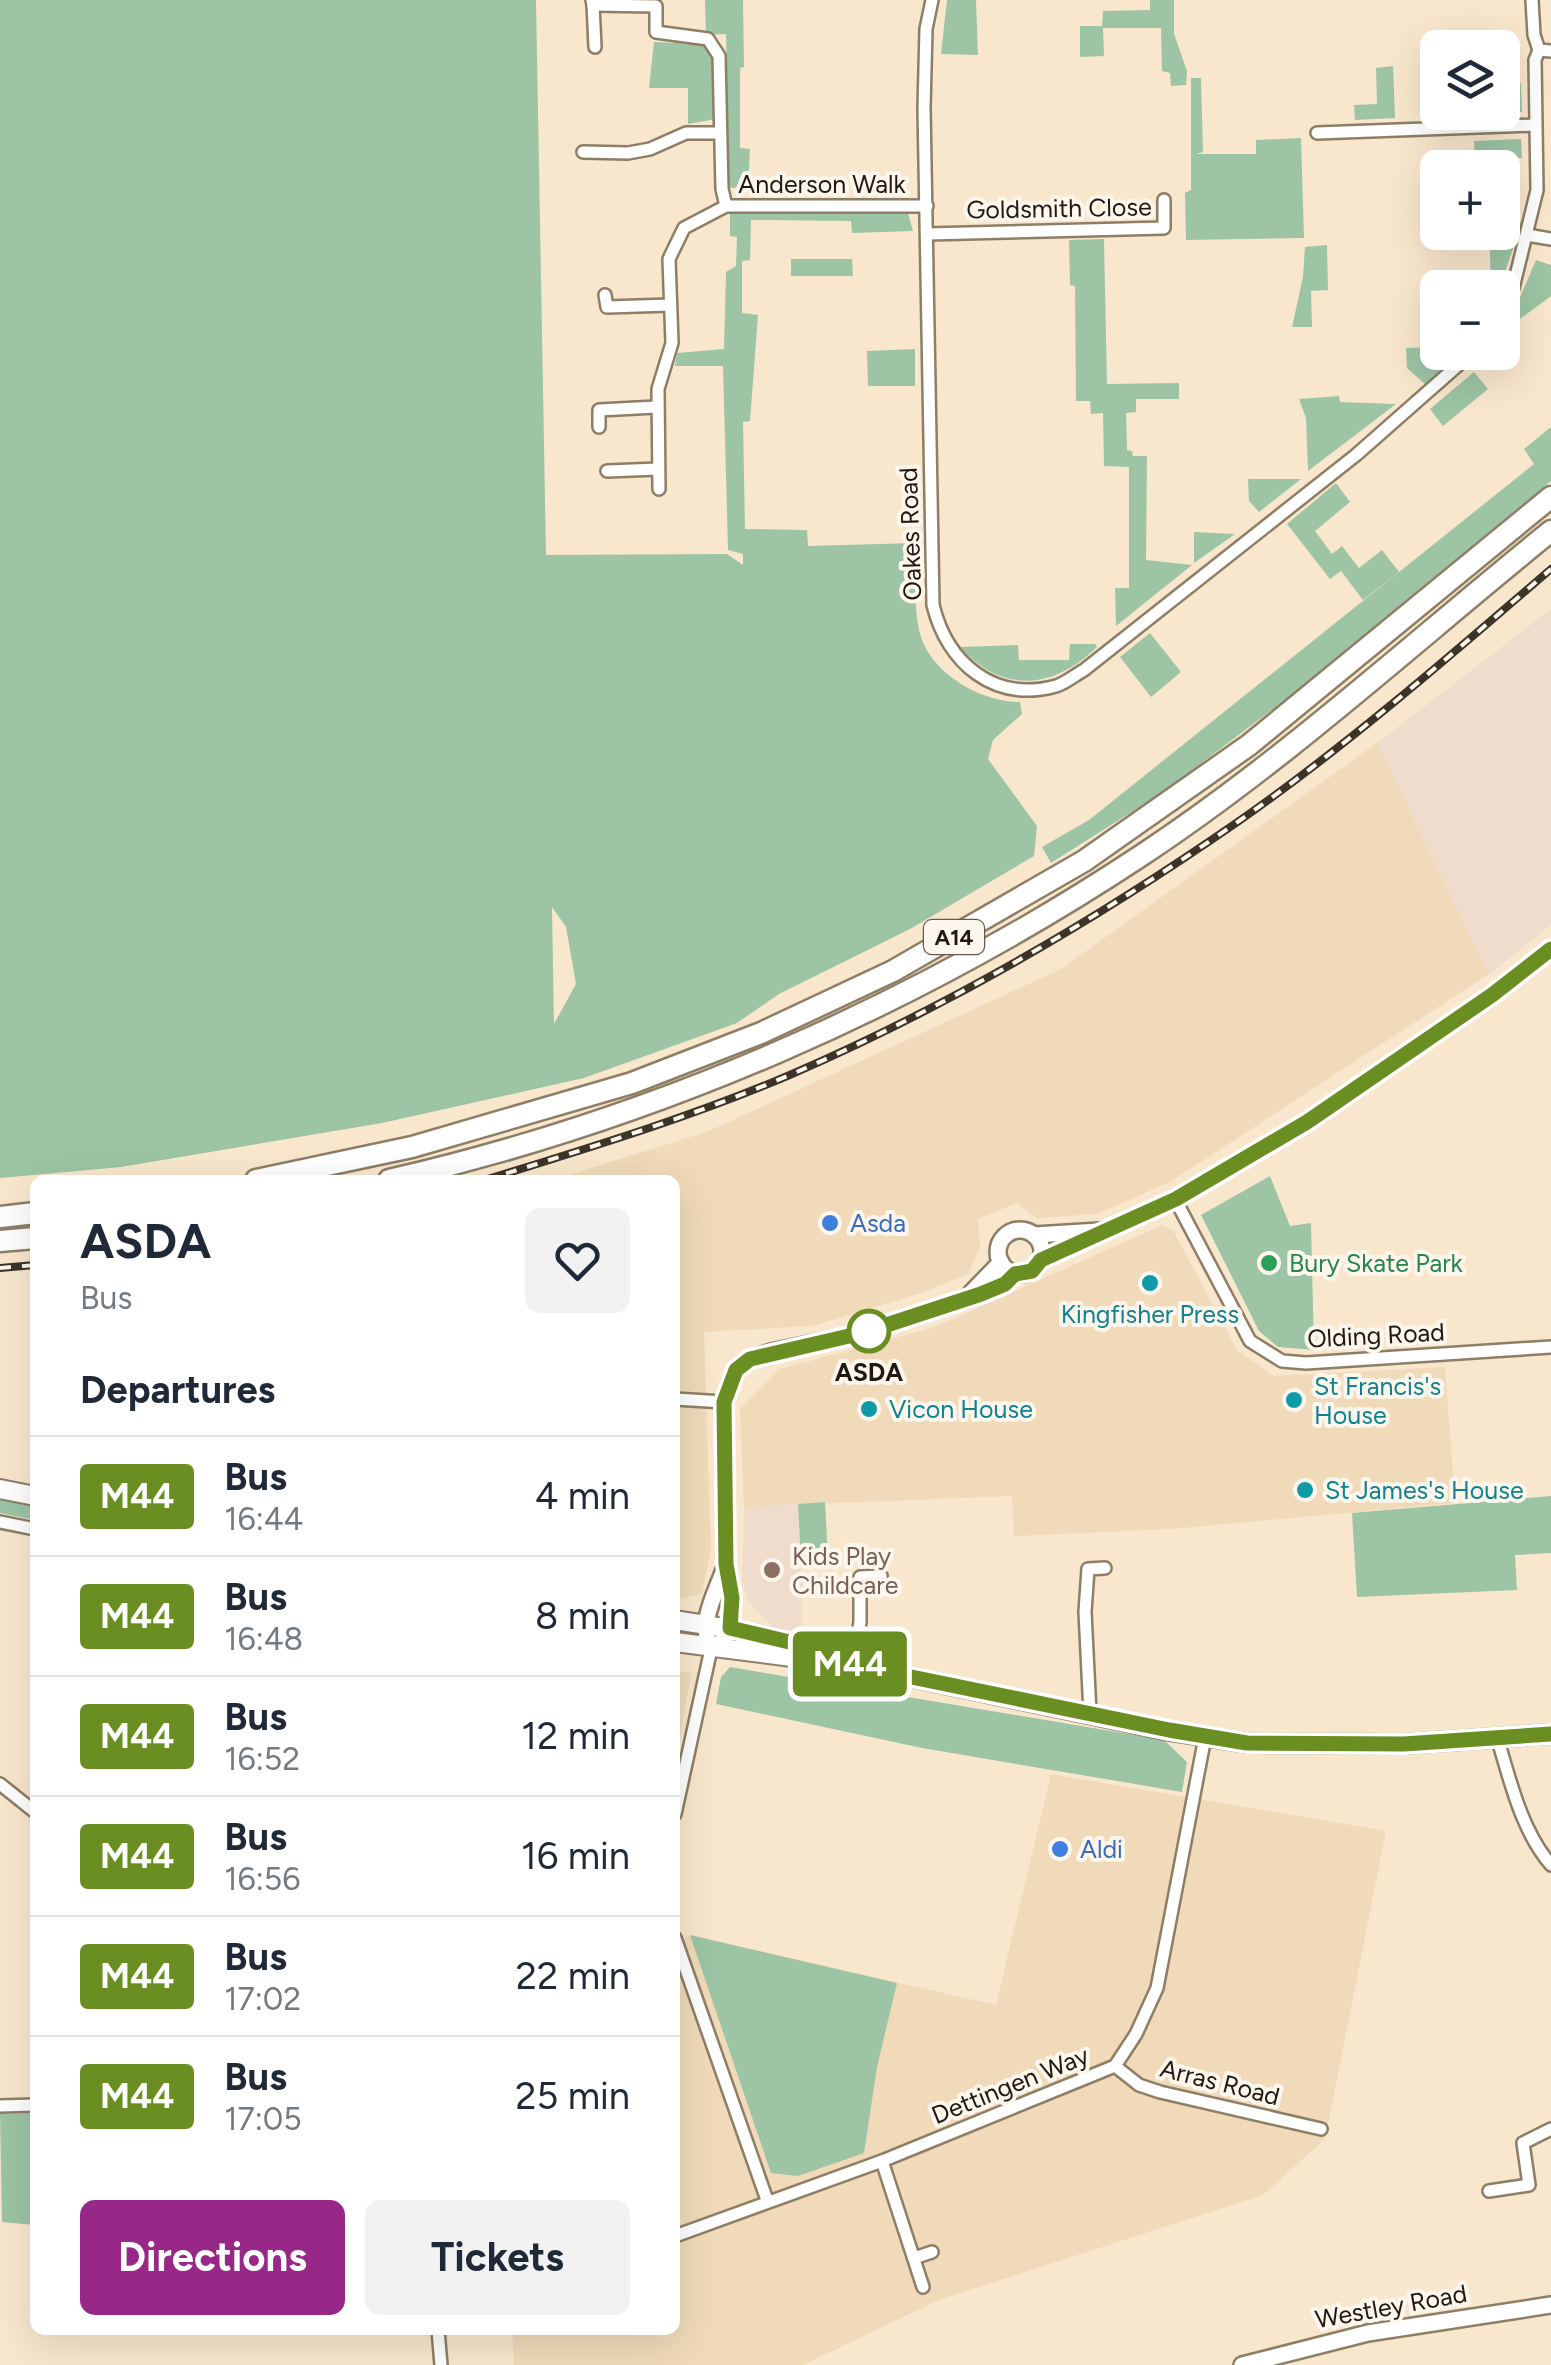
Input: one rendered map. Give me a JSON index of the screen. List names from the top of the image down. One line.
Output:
{"streets":{"highway":["A14"],"street":["Anderson Walk","Goldsmith Close","Oakes Road","Olding Road","Arras Road","Dettingen Way","Westley Road"]},"crossings":[["Anderson Walk","Oakes Road"],["Goldsmith Close","Oakes Road"],["Arras Road","Dettingen Way"]],"places":["Asda","Bury Skate Park","Kingfisher Press","ASDA","St Francis's House","Vicon House","St James's House","Kids Play Childcare","Aldi"],"lines":["bus line M44"],"page":{"on_map":"M44","map_buttons":["+","−"],"heading":[["ASDA","Bus"],"Departures"],"list":[{"mark":"M44","name":"Bus","note":"16:44","value":"4 min"},{"mark":"M44","name":"Bus","note":"16:48","value":"8 min"},{"mark":"M44","name":"Bus","note":"16:52","value":"12 min"},{"mark":"M44","name":"Bus","note":"16:56","value":"16 min"},{"mark":"M44","name":"Bus","note":"17:02","value":"22 min"},{"mark":"M44","name":"Bus","note":"17:05","value":"25 min"}],"buttons":["Directions","Tickets"]}}
